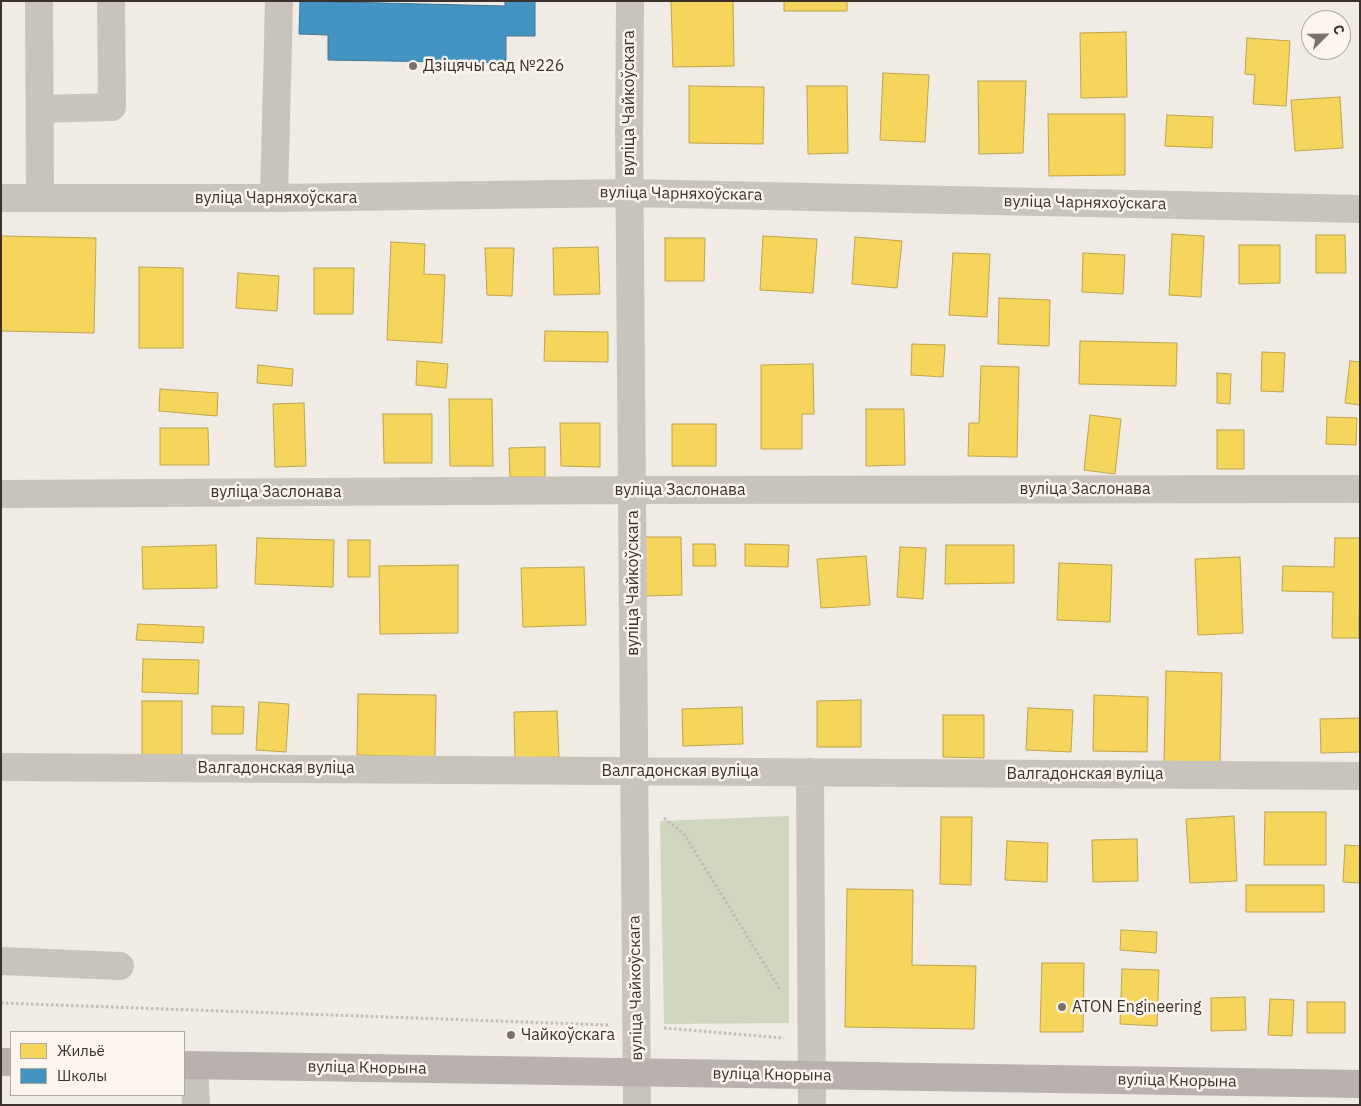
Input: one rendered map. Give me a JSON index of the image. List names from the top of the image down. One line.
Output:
{"streets":{"main road":["вуліца Кнорына"],"street":["вуліца Чайкоўскага","вуліца Чарняхоўскага","вуліца Заслонава","Валгадонская вуліца"]},"crossings":[["вуліца Чайкоўскага","вуліца Чарняхоўскага"],["вуліца Чайкоўскага","вуліца Заслонава"],["вуліца Чайкоўскага","Валгадонская вуліца"],["вуліца Чайкоўскага","вуліца Кнорына"]],"places":["Дзіцячы сад №226","ATON Engineering","Чайкоўскага"],"legend":["Жильё","Школы"],"north":"top right"}
